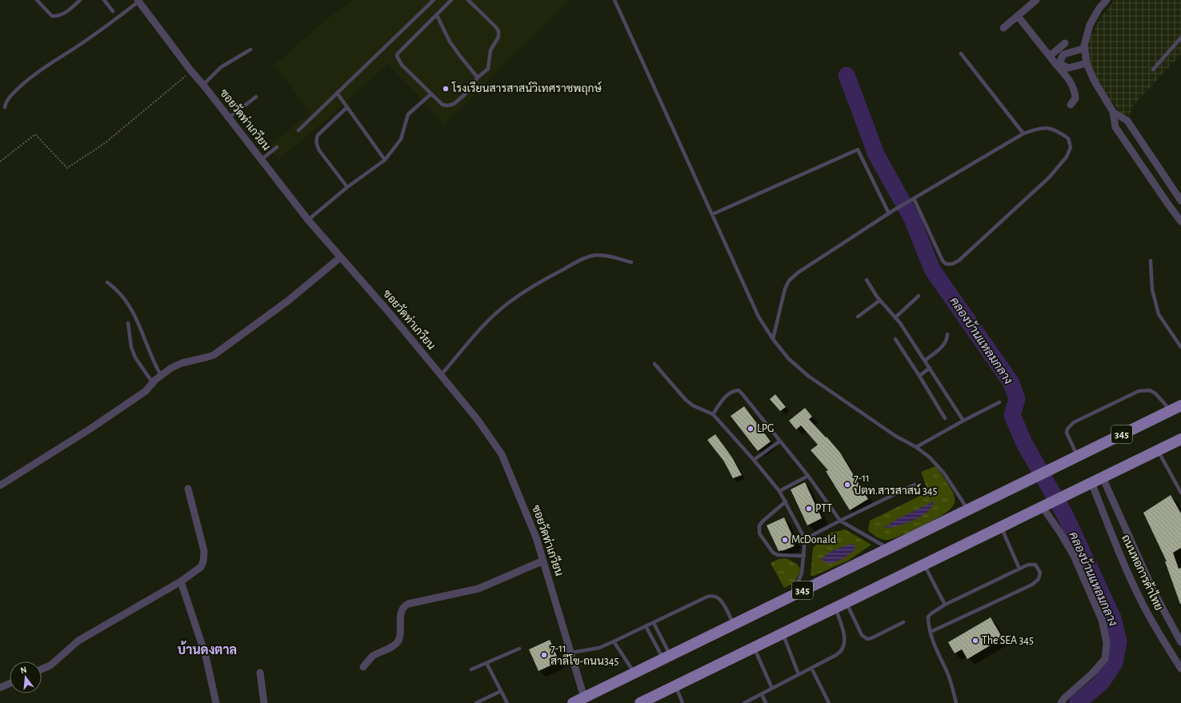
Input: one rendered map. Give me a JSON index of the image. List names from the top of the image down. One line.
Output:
{"streets":{"main road":["345"],"street":["ซอยวัดท่าเกวียน","ถนนหอการค้าไทย"]},"crossings":[["ซอยวัดท่าเกวียน","345"]],"districts":["บ้านดงตาล"],"water":["คลองบ้านแหลมกลาง"],"places":["โรงเรียนสารสาสน์วิเทศราชพฤกษ์","LPG","7-11 ปตท.สารสาสน์ 345","PTT","McDonald","The SEA 345","7-11 สาลีโข-ถนน345"],"north":"top"}
